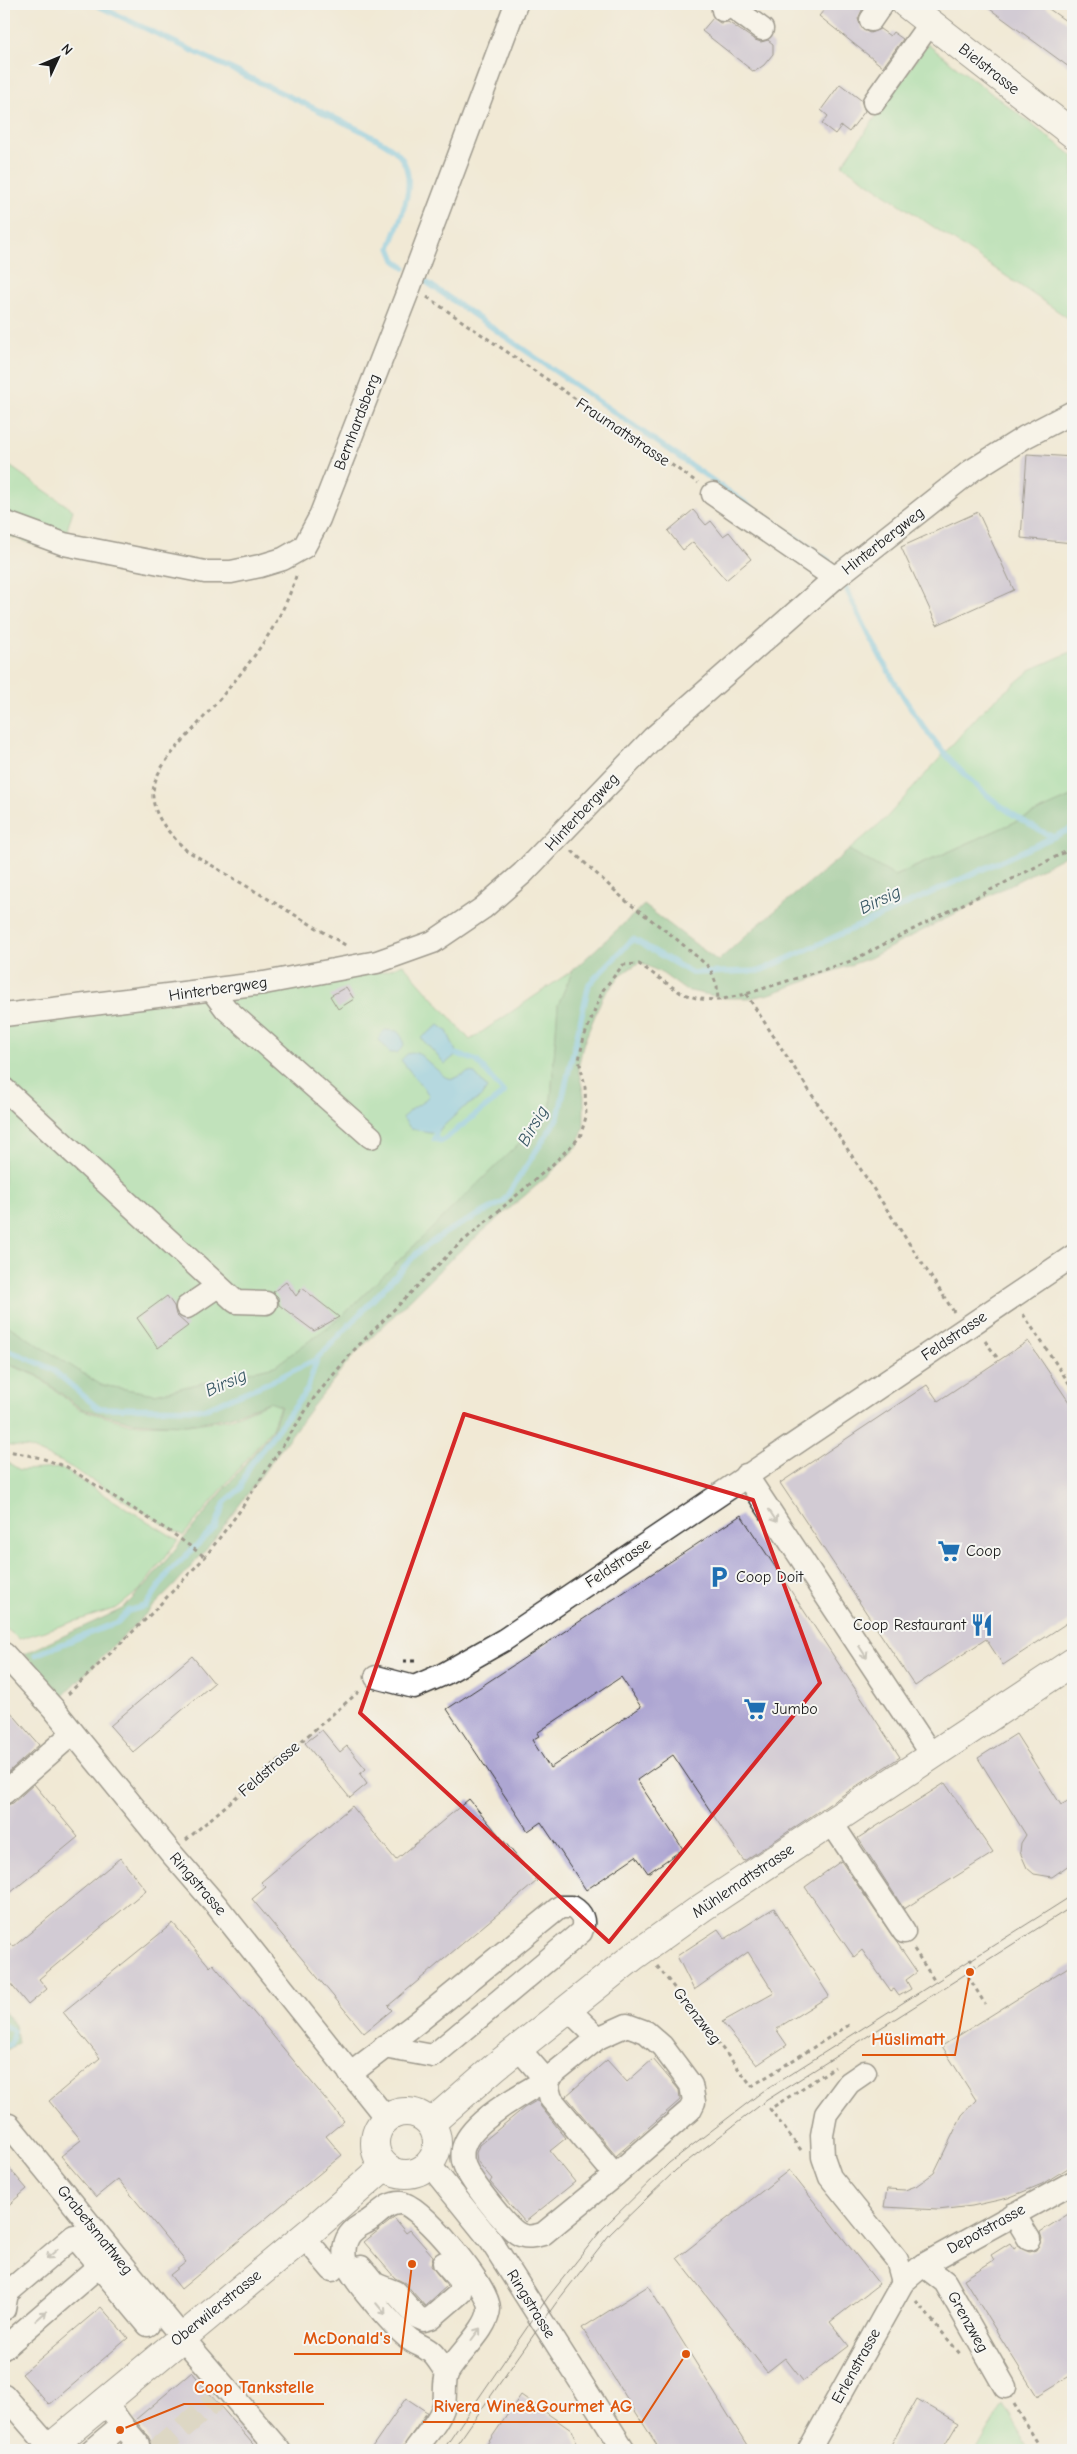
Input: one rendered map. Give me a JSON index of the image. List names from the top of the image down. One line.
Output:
{"streets":{"main road":["Bielstrasse","Mühlemattstrasse","Oberwilerstrasse"],"street":["Bernhardsberg","Hinterbergweg","Feldstrasse","Ringstrasse","Grenzweg","Depotstrasse","Grabetsmattweg","Erlenstrasse"],"path":["Fraumattstrasse"]},"crossings":[["Bernhardsberg","Fraumattstrasse"],["Feldstrasse","Ringstrasse"],["Mühlemattstrasse","Ringstrasse"],["Mühlemattstrasse","Grenzweg"],["Mühlemattstrasse","Oberwilerstrasse"],["Ringstrasse","Oberwilerstrasse"],["Grenzweg","Depotstrasse"],["Depotstrasse","Erlenstrasse"],["Grabetsmattweg","Oberwilerstrasse"]],"water":["Birsig"],"places":{"supermarket":["Coop","Jumbo"],"parking":["Coop Doit"],"restaurant":["Coop Restaurant"],"other":["Hüslimatt","McDonald's","Rivera Wine&Gourmet AG","Coop Tankstelle"]},"north":"top right"}
